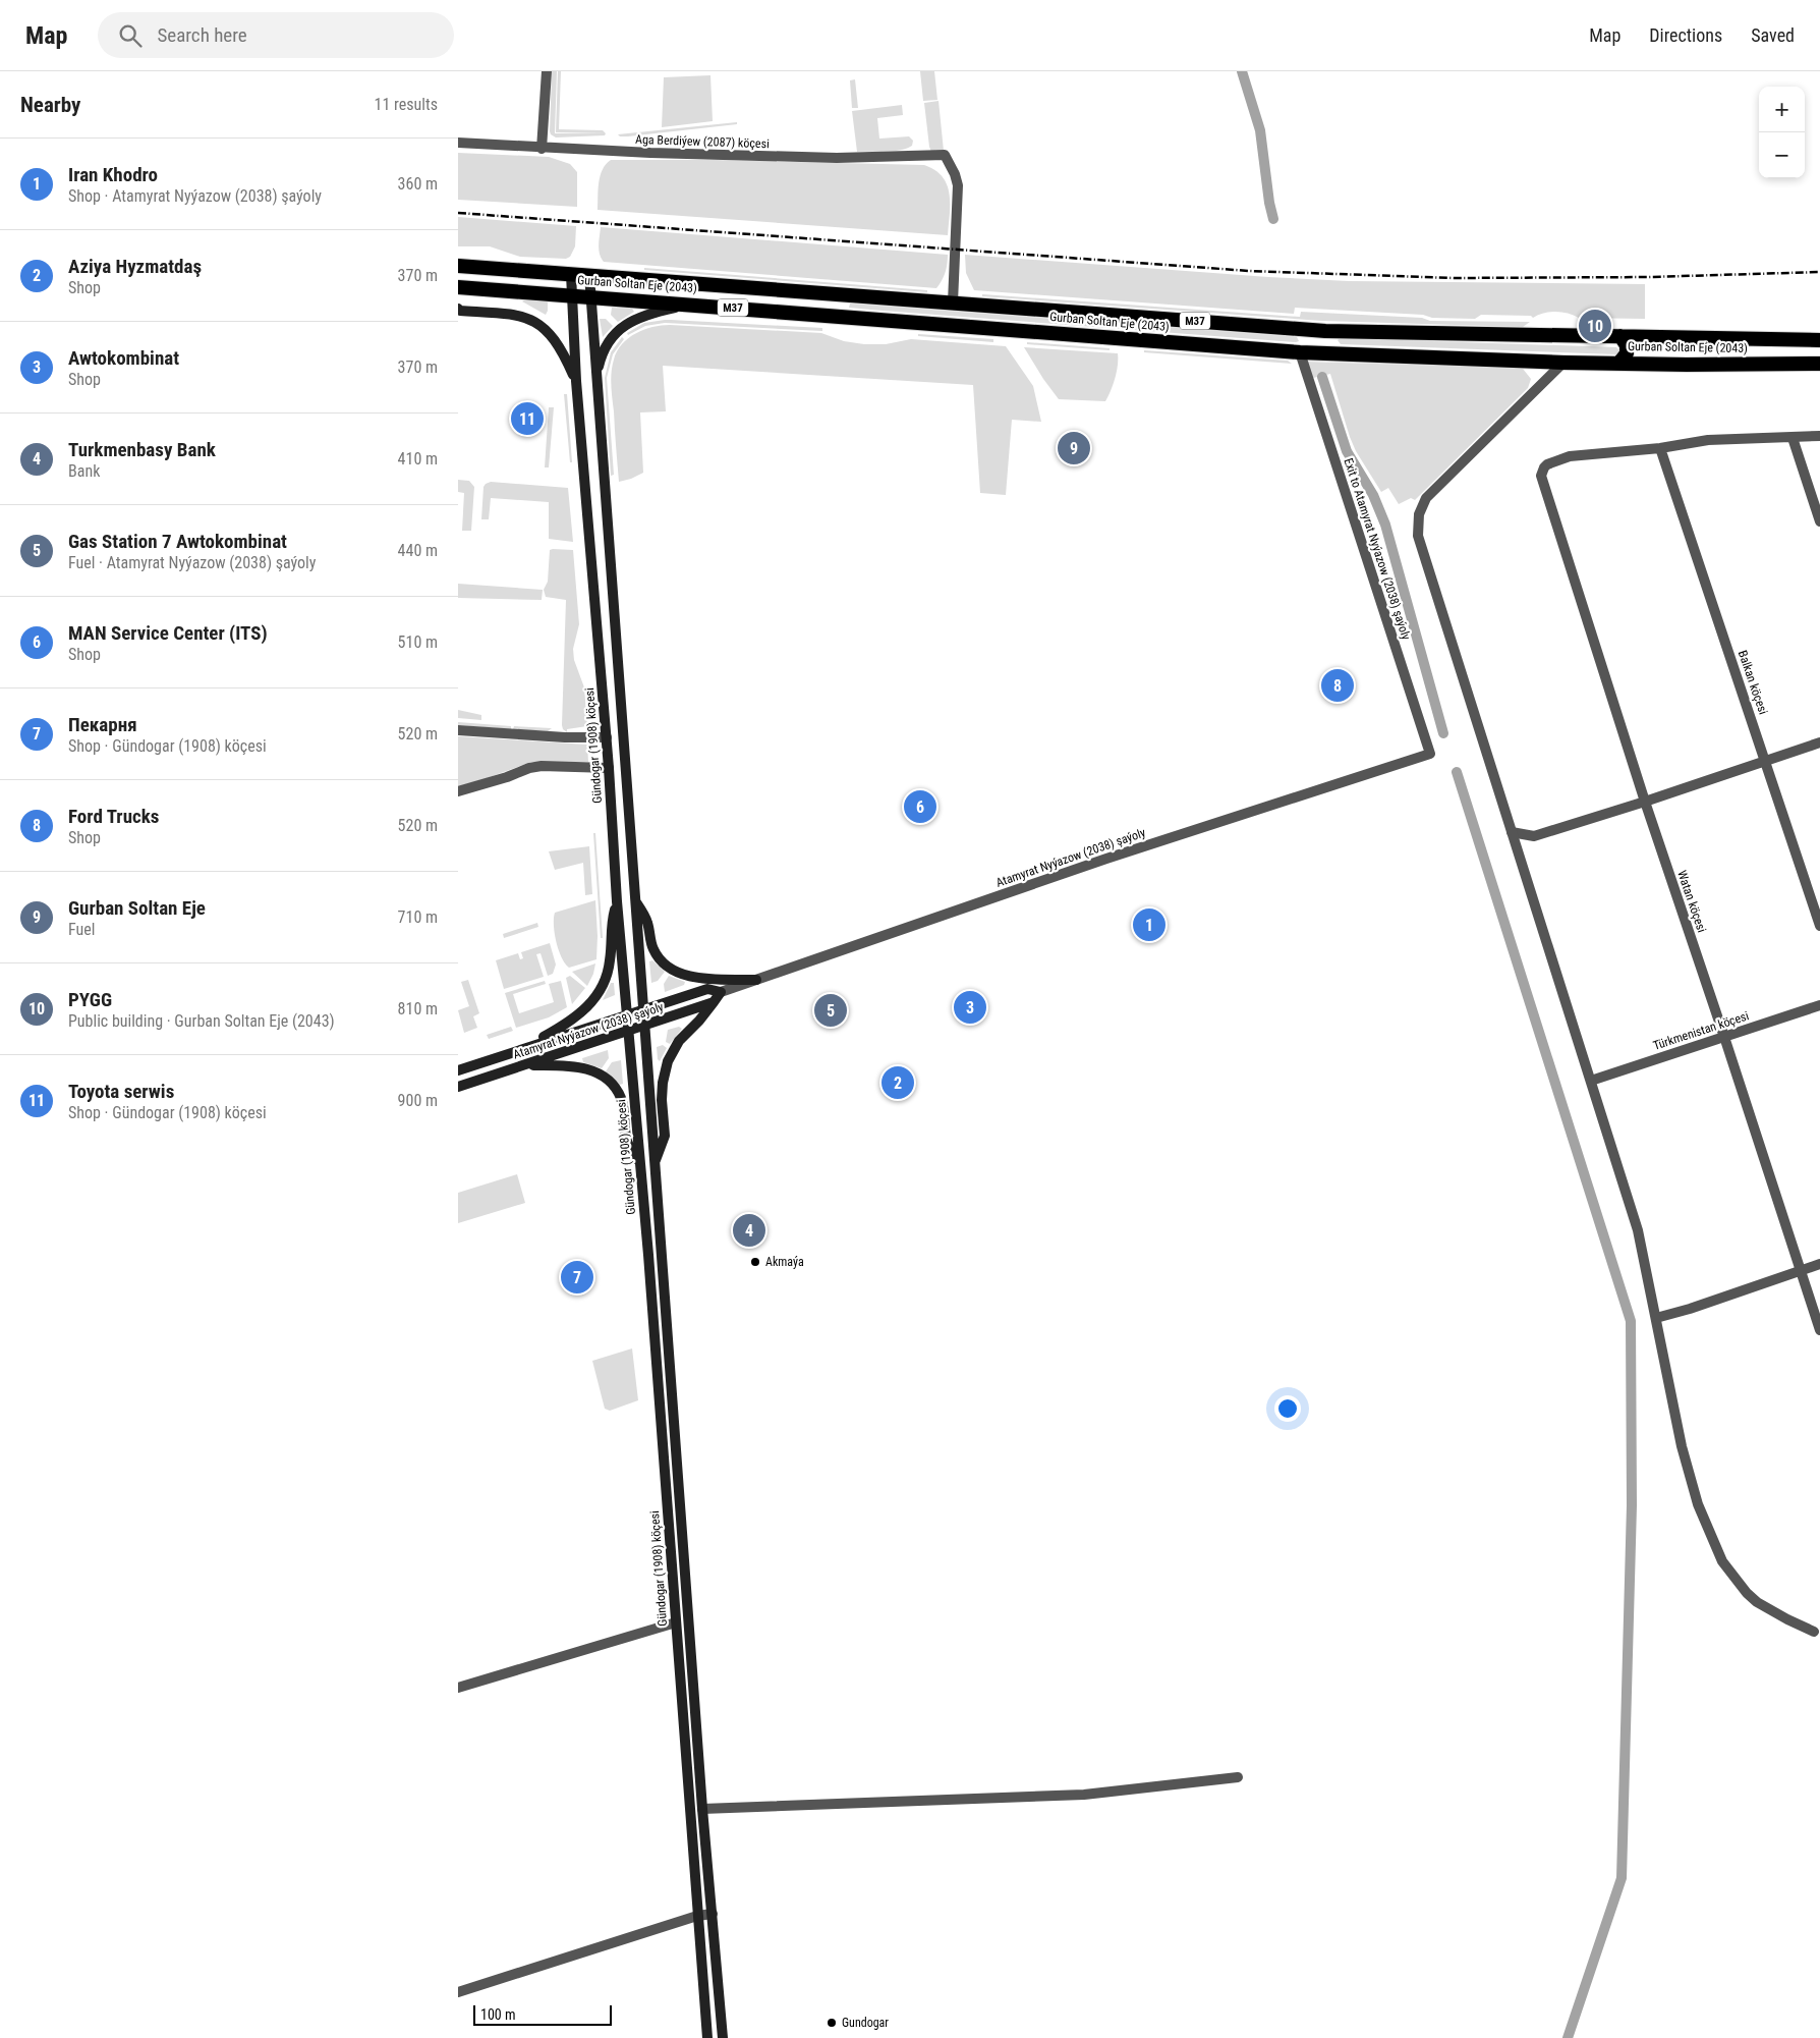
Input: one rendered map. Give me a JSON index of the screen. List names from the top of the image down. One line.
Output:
{"streets":{"highway":["Gurban Soltan Eje (2043)","M37"],"main road":["Gündogar (1908) köçesi","Atamyrat Nyýazow (2038) şaýoly"],"street":["Aga Berdiýew (2087) köçesi","Exit to Atamyrat Nyýazow (2038) şaýoly","Balkan köçesi","Watan köçesi","Türkmenistan köçesi"]},"crossings":[["Aga Berdiýew (2087) köçesi","Gurban Soltan Eje (2043)"],["Gurban Soltan Eje (2043)","Exit to Atamyrat Nyýazow (2038) şaýoly"],["Gurban Soltan Eje (2043)","Gündogar (1908) köçesi"],["Exit to Atamyrat Nyýazow (2038) şaýoly","Atamyrat Nyýazow (2038) şaýoly"],["Balkan köçesi","Watan köçesi"],["Gündogar (1908) köçesi","Atamyrat Nyýazow (2038) şaýoly"],["Watan köçesi","Türkmenistan köçesi"]],"places":["Аkmaýa","Gundogar"],"scale_bar":"100 m","page":{"header":"Map","search":"Search here","nav":["Map","Directions","Saved"],"heading":["Nearby","11 results"],"map_buttons":["+","−"],"list":[{"mark":"1","name":"Iran Khodro","note":"Shop · Atamyrat Nyýazow (2038) şaýoly","value":"360 m"},{"mark":"2","name":"Aziya Hyzmatdaş","note":"Shop","value":"370 m"},{"mark":"3","name":"Awtokombinat","note":"Shop","value":"370 m"},{"mark":"4","name":"Turkmenbasy Bank","note":"Bank","value":"410 m"},{"mark":"5","name":"Gas Station 7 Awtokombinat","note":"Fuel · Atamyrat Nyýazow (2038) şaýoly","value":"440 m"},{"mark":"6","name":"MAN Service Center (ITS)","note":"Shop","value":"510 m"},{"mark":"7","name":"Пекарня","note":"Shop · Gündogar (1908) köçesi","value":"520 m"},{"mark":"8","name":"Ford Trucks","note":"Shop","value":"520 m"},{"mark":"9","name":"Gurban Soltan Eje","note":"Fuel","value":"710 m"},{"mark":"10","name":"PYGG","note":"Public building · Gurban Soltan Eje (2043)","value":"810 m"},{"mark":"11","name":"Toyota serwis","note":"Shop · Gündogar (1908) köçesi","value":"900 m"}],"pins":["10","11","9","8","6","1","3","5","2","4","7"],"scale":"100 m"}}
